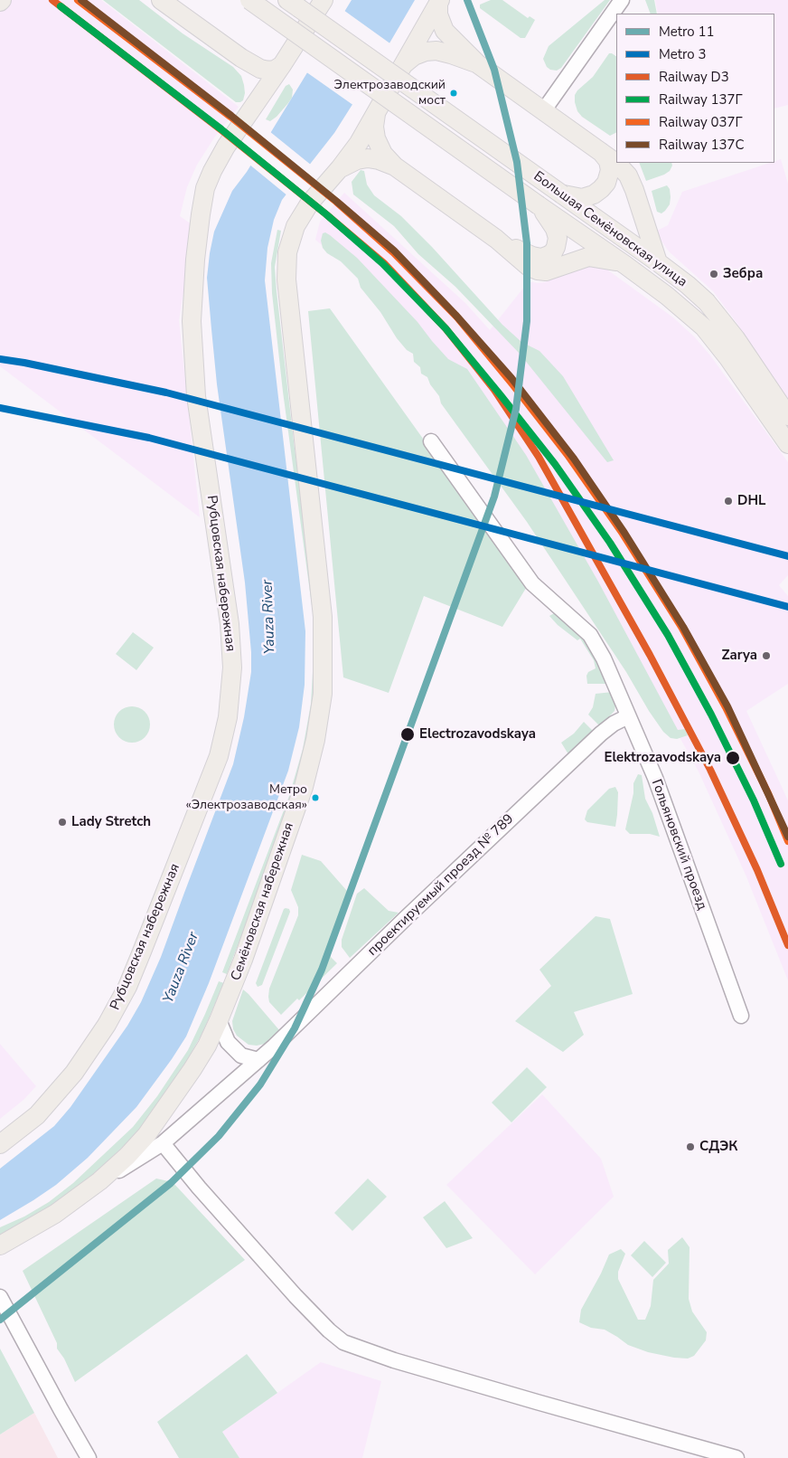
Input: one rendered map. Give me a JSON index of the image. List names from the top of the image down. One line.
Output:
{"streets":{"main road":["Большая Семёновская улица","Рубцовская набережная","Семёновская набережная"],"street":["Гольяновский проезд","проектируемый проезд № 789"]},"crossings":[["Гольяновский проезд","проектируемый проезд № 789"],["проектируемый проезд № 789","Семёновская набережная"]],"water":["Yauza River"],"places":["Электрозаводский мост","Зебра","DHL","Zarya","Electrozavodskaya","Elektrozavodskaya","Метро «Электрозаводская»","Lady Stretch","СДЭК"],"lines":["metro line 11","rail line D3","rail line 037Г","rail line 137С","rail line 137Г","metro line 3"],"legend":["Metro 11","Metro 3","Railway D3","Railway 137Г","Railway 037Г","Railway 137С"]}
